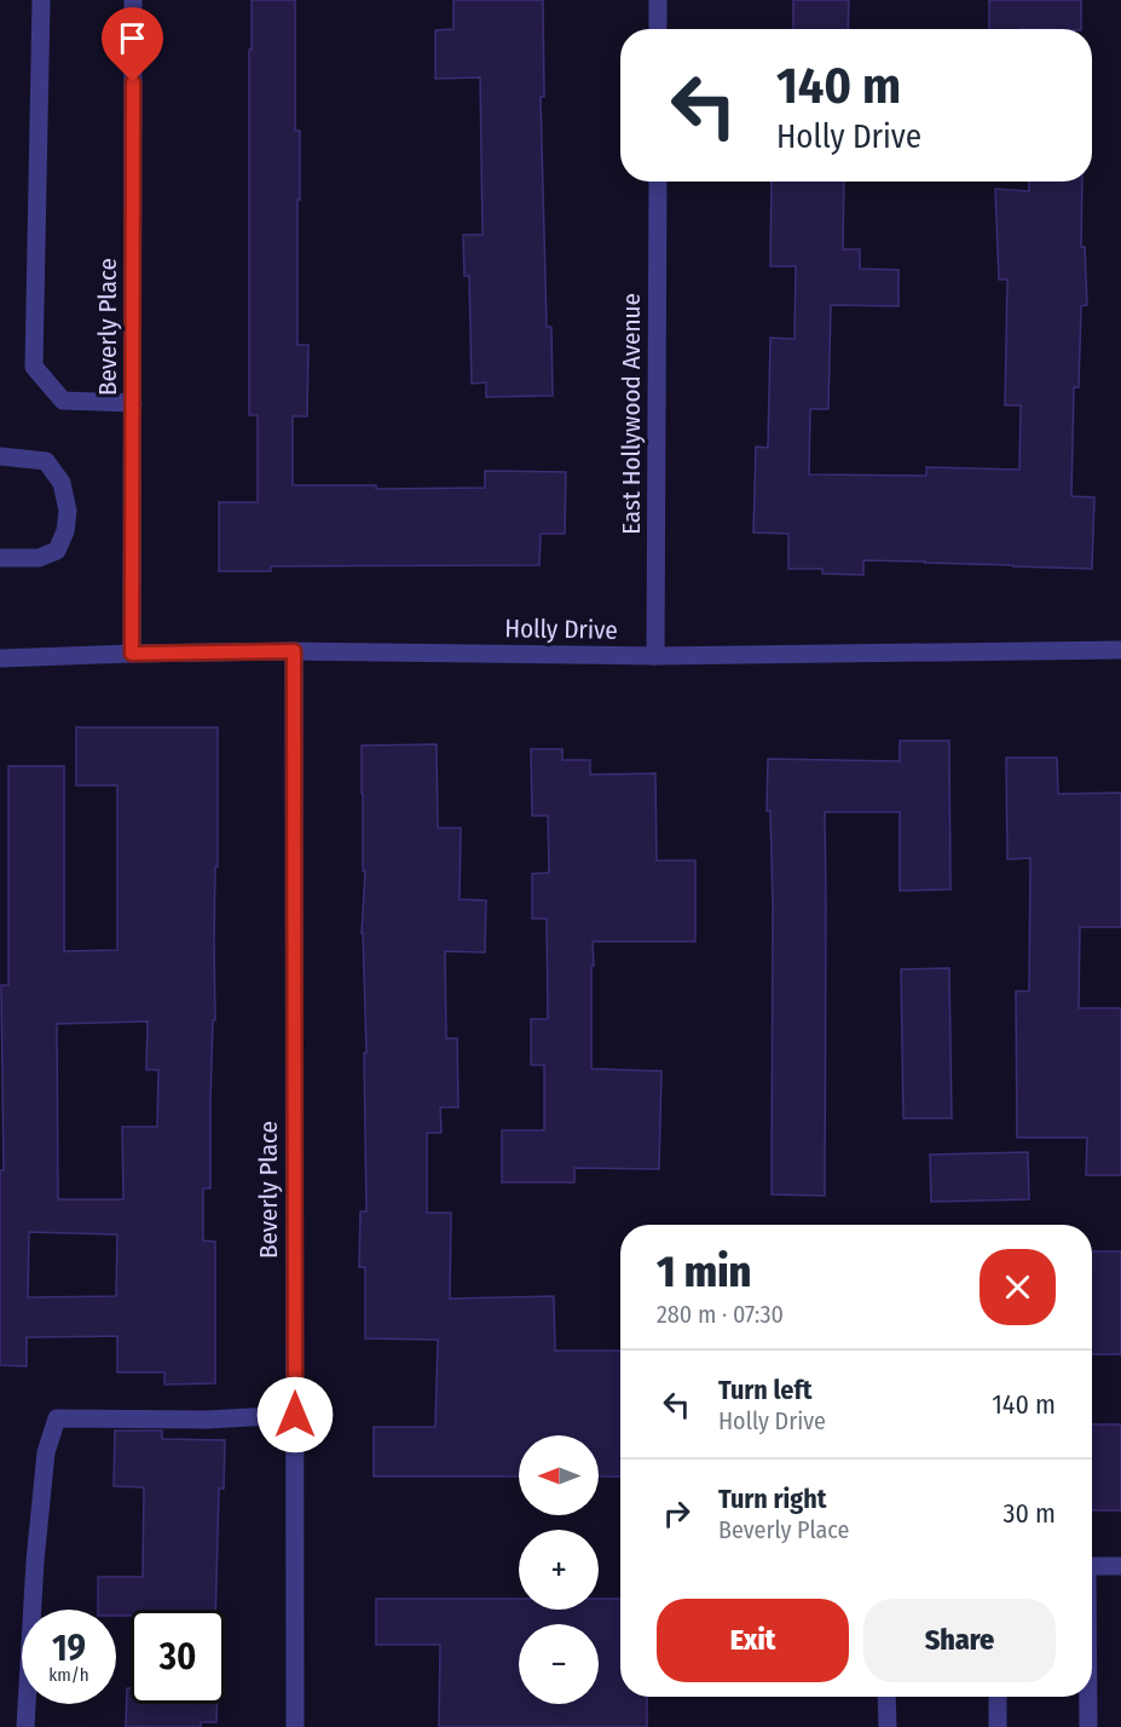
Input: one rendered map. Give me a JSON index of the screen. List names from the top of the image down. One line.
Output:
{"streets":{"street":["Beverly Place","East Hollywood Avenue","Holly Drive"]},"crossings":[["Beverly Place","Holly Drive"],["East Hollywood Avenue","Holly Drive"]],"north":"left","page":{"turn":["140 m","Holly Drive"],"heading":["1 min","280 m · 07:30"],"list":[{"name":"Turn left","note":"Holly Drive","value":"140 m"},{"name":"Turn right","note":"Beverly Place","value":"30 m"}],"map_buttons":["+","−"],"buttons":["Exit","Share"],"speed":"19 km/h","limit":"30"}}
